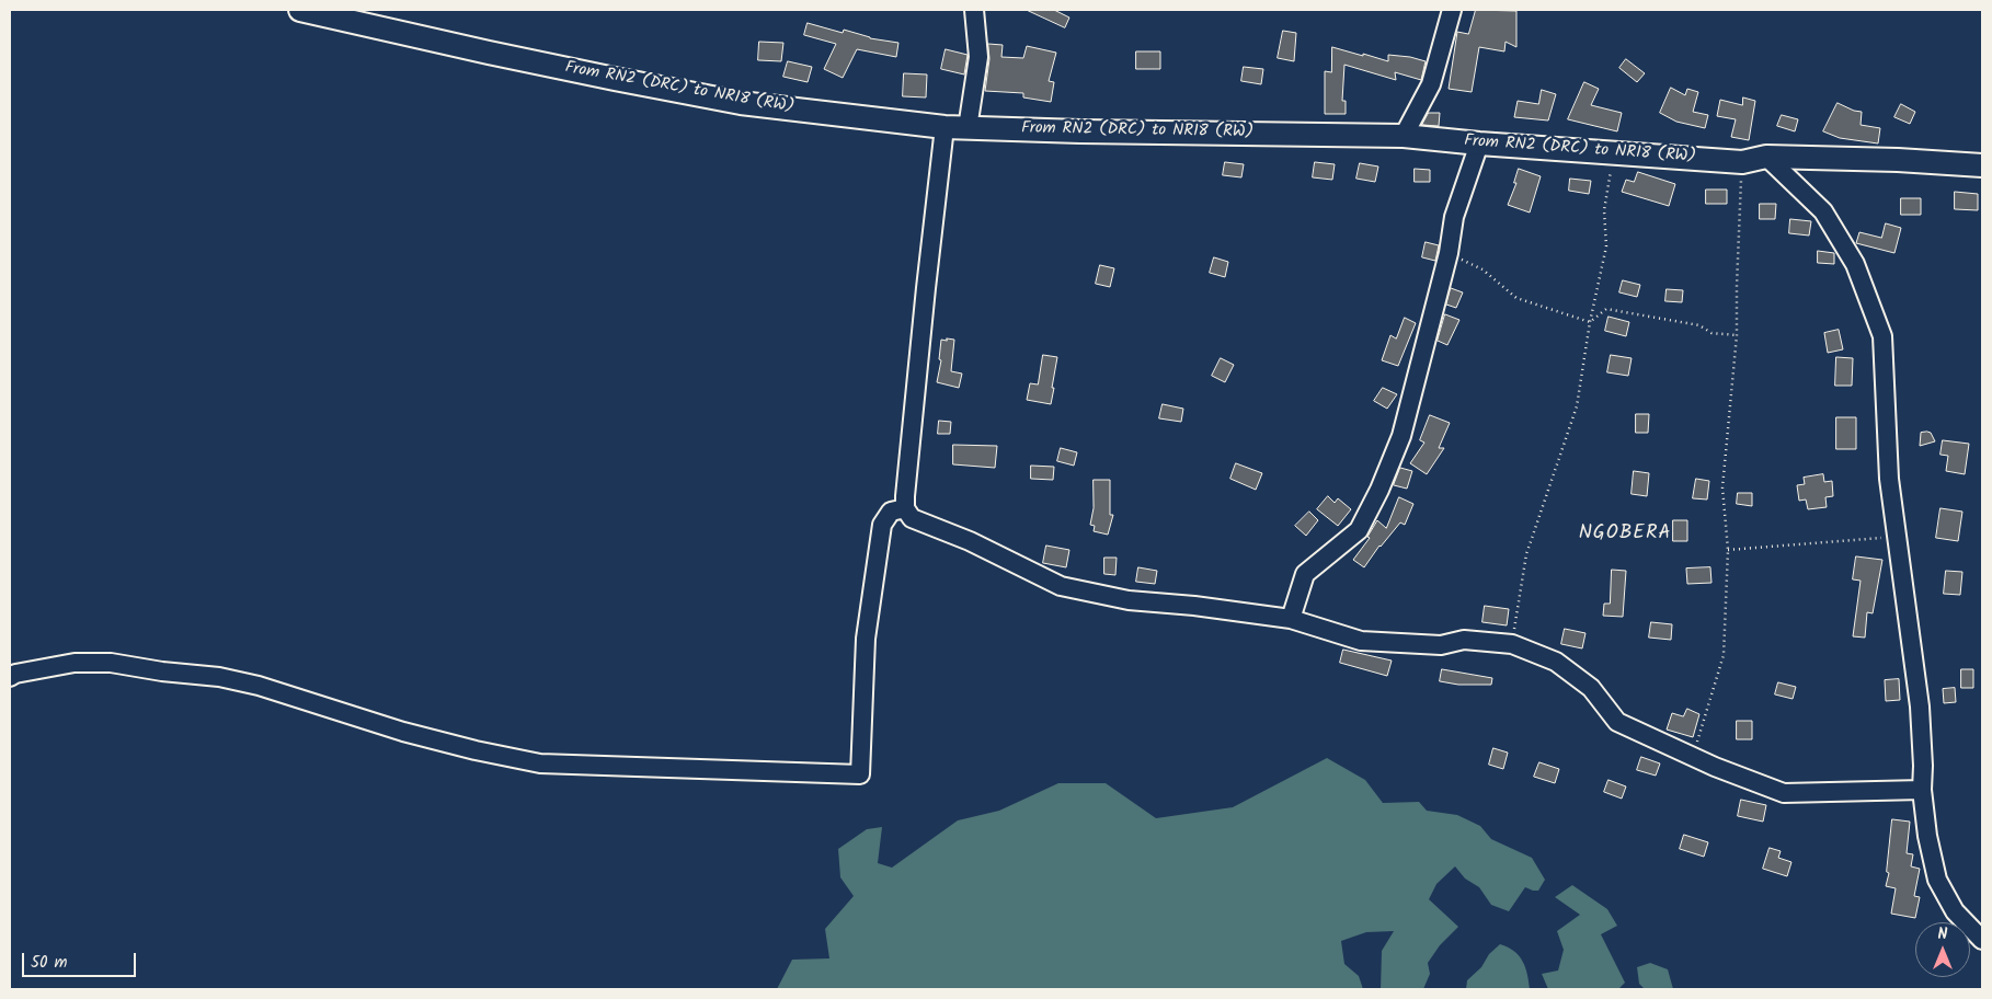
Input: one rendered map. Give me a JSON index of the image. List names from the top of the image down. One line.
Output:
{"streets":{"main road":["From RN2 (DRC) to NR18 (RW)"]},"districts":["NGOBERA"],"scale_bar":"50 m","north":"top"}
